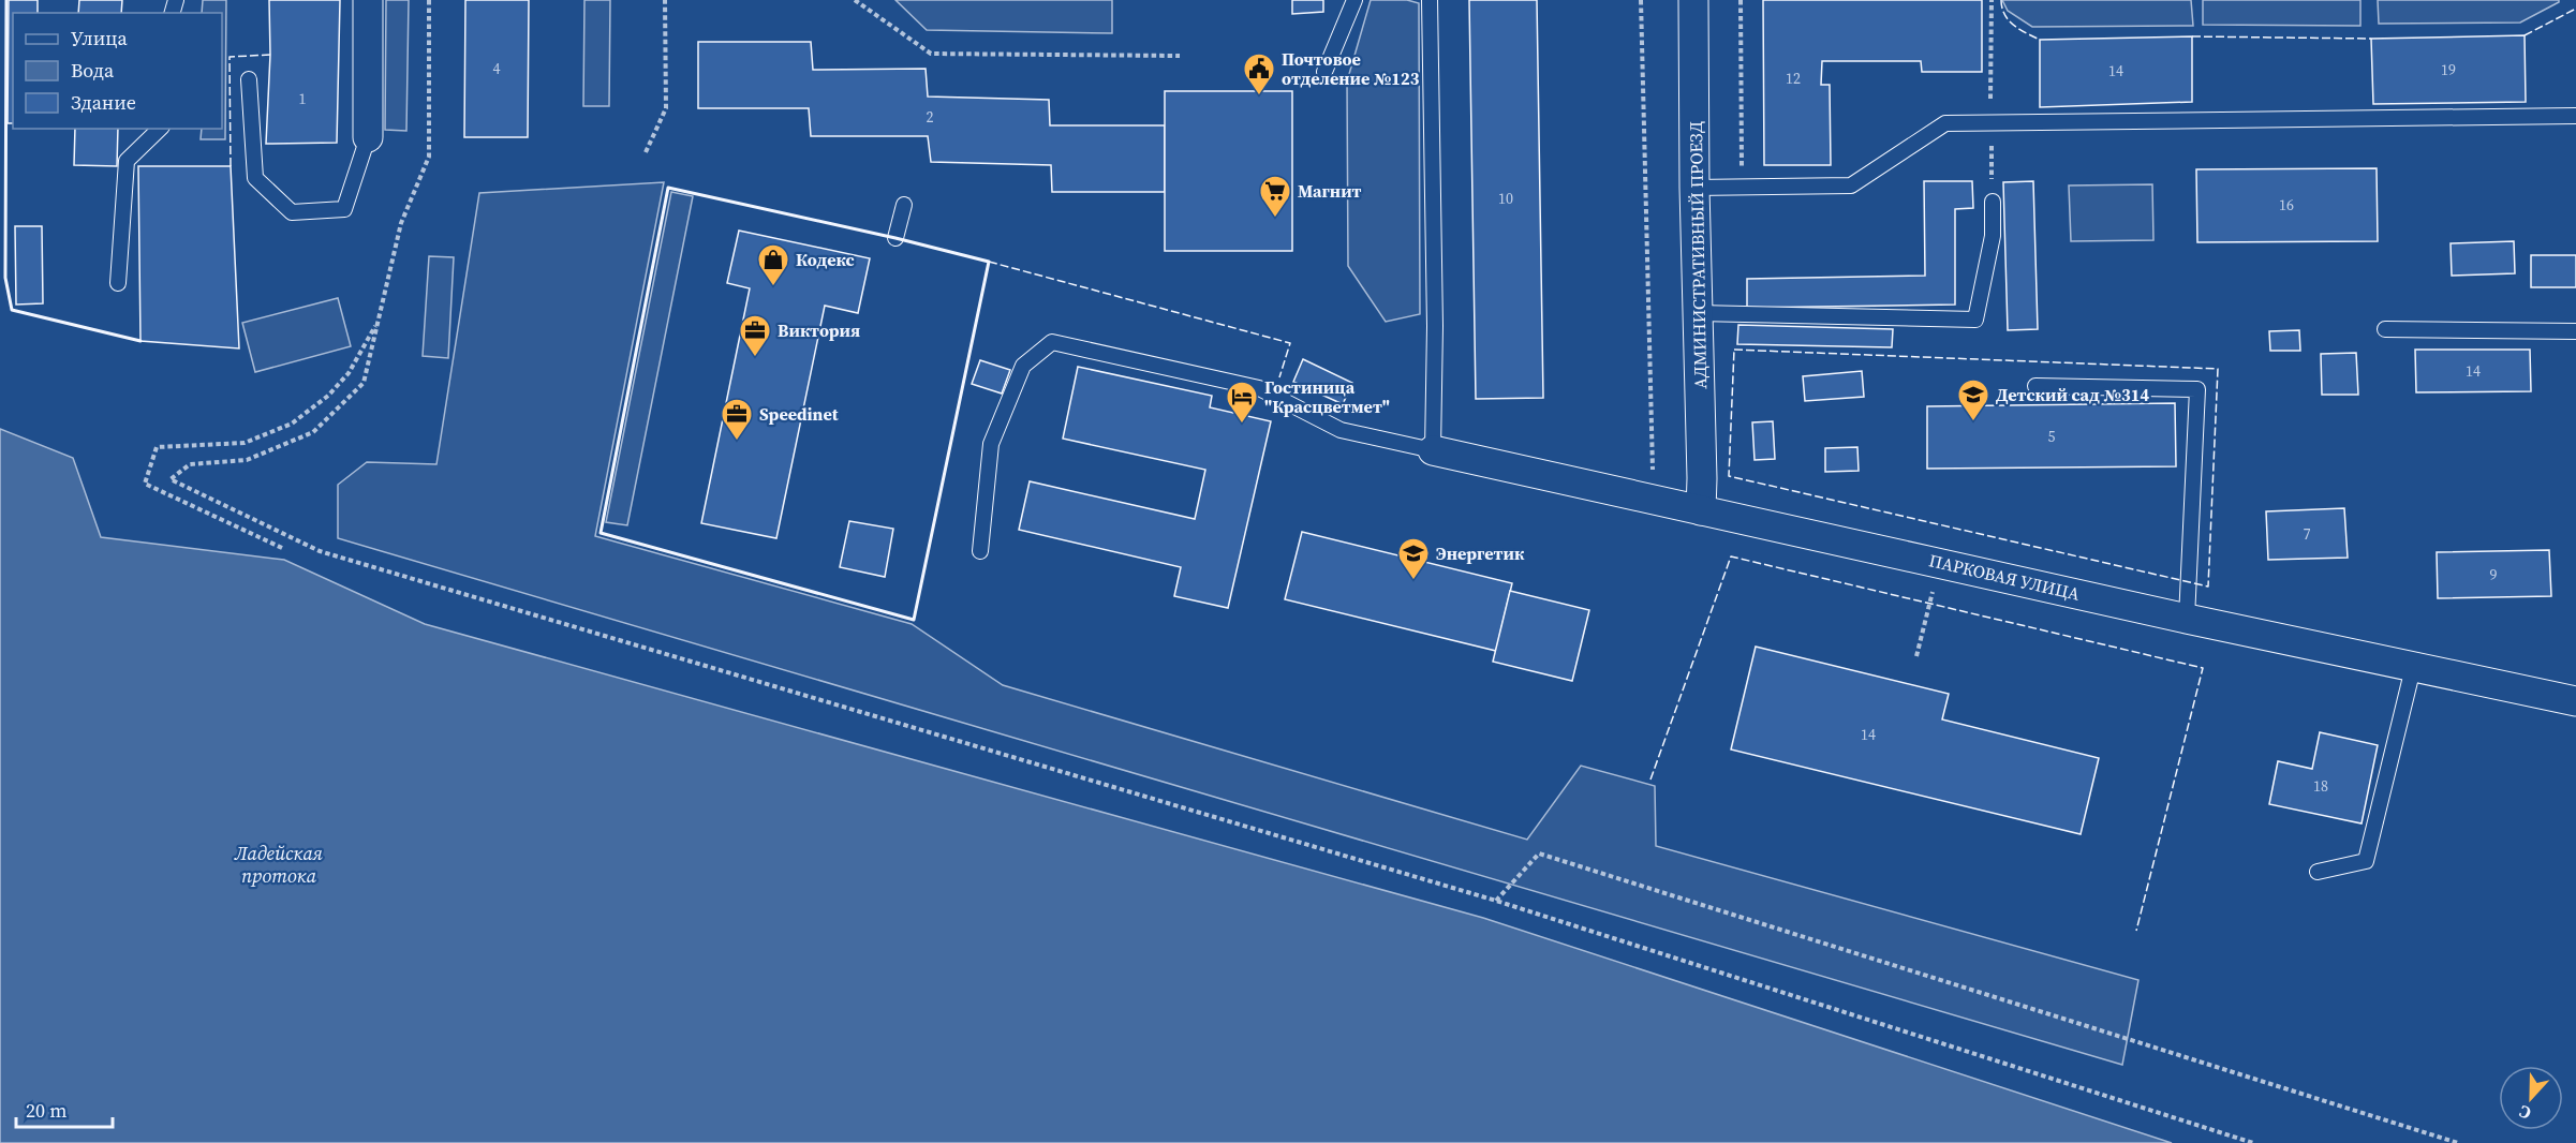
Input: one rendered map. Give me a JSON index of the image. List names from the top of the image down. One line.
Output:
{"streets":{"street":["АДМИНИСТРАТИВНЫЙ ПРОЕЗД","ПАРКОВАЯ УЛИЦА"]},"crossings":[["АДМИНИСТРАТИВНЫЙ ПРОЕЗД","ПАРКОВАЯ УЛИЦА"]],"water":["Ладейская протока"],"places":{"public building":["Почтовое отделение №123"],"supermarket":["Магнит"],"shop":["Кодекс"],"office":["Виктория","Speedinet"],"school or university":["Детский сад №314","Энергетик"],"hotel":["Гостиница \"Красцветмет\""]},"house_numbers":["4","19","14","12","1","2","10","16","14","5","7","9","14","18"],"legend":["Улица","Вода","Здание"],"scale_bar":"20 m","north":"bottom"}
